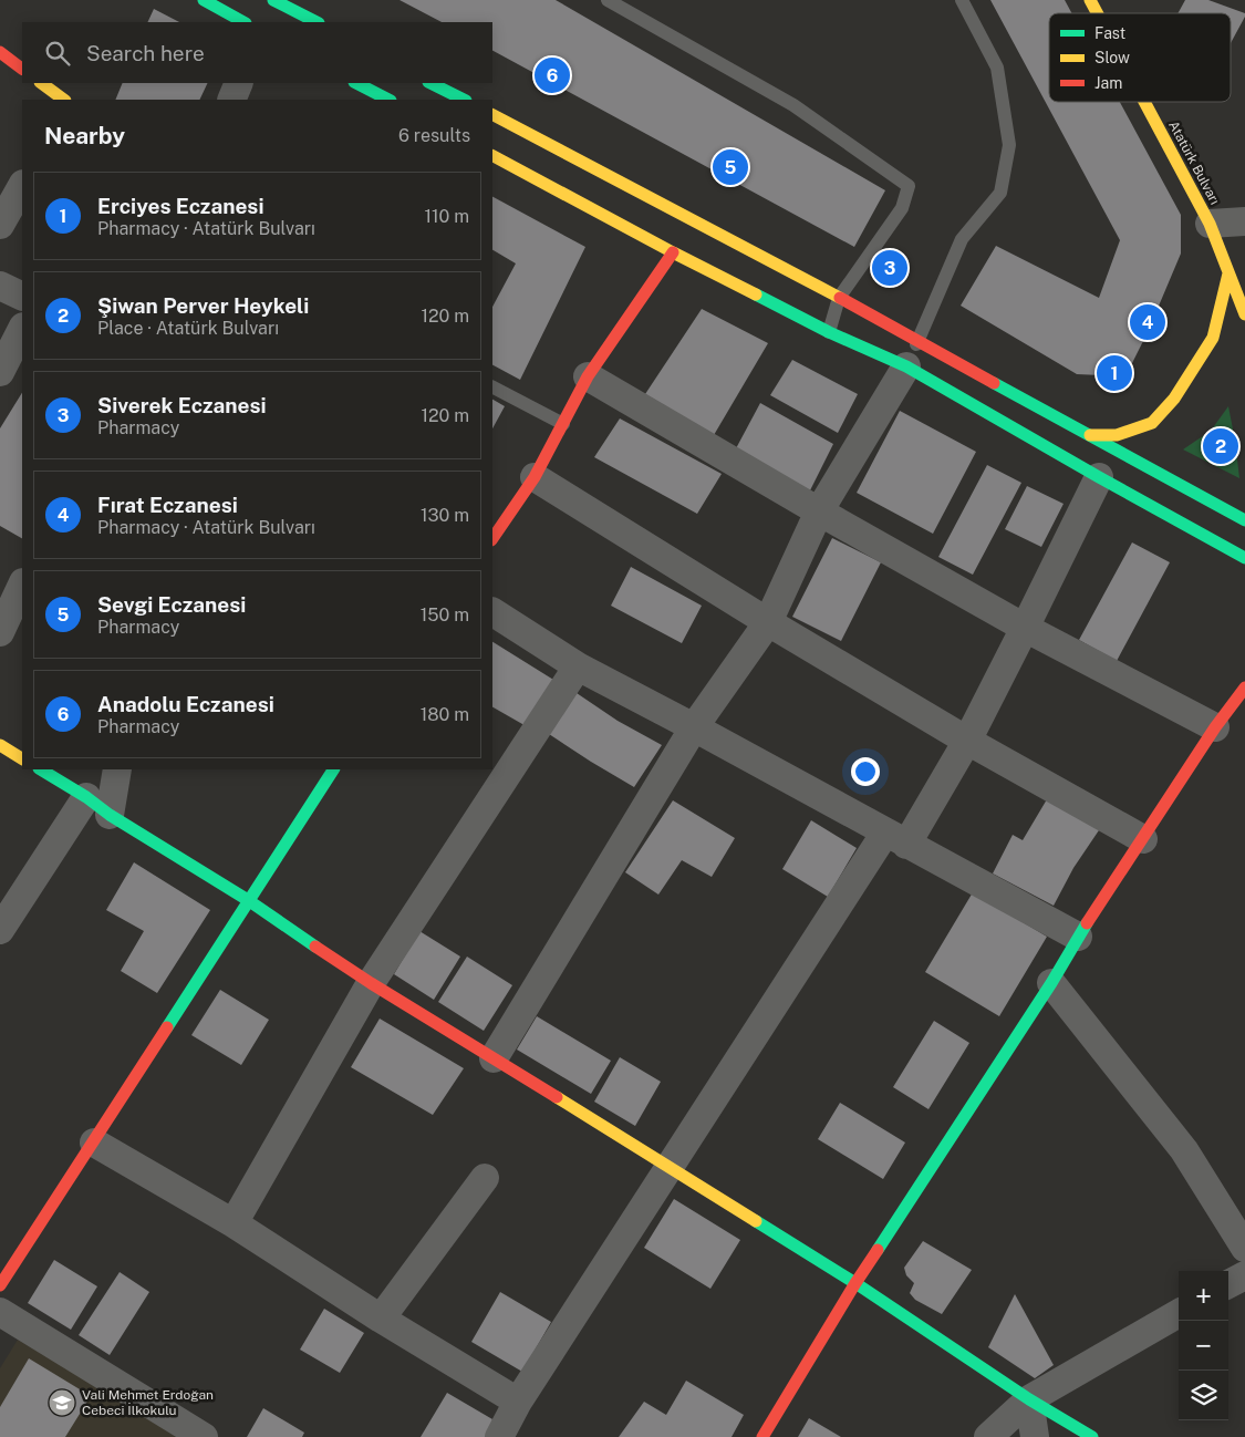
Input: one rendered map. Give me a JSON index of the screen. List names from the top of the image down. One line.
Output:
{"streets":{"street":["Atatürk Bulvarı"]},"places":{"school or university":["Vali Mehmet Erdoğan Cebeci İlkokulu"]},"legend":["Fast","Slow","Jam"],"page":{"search":"Search here","pins":["6","5","3","4","1","2"],"heading":["Nearby","6 results"],"list":[{"mark":"1","name":"Erciyes Eczanesi","note":"Pharmacy · Atatürk Bulvarı","value":"110 m"},{"mark":"2","name":"Şiwan Perver Heykeli","note":"Place · Atatürk Bulvarı","value":"120 m"},{"mark":"3","name":"Siverek Eczanesi","note":"Pharmacy","value":"120 m"},{"mark":"4","name":"Fırat Eczanesi","note":"Pharmacy · Atatürk Bulvarı","value":"130 m"},{"mark":"5","name":"Sevgi Eczanesi","note":"Pharmacy","value":"150 m"},{"mark":"6","name":"Anadolu Eczanesi","note":"Pharmacy","value":"180 m"}],"map_buttons":["+","−"]}}
